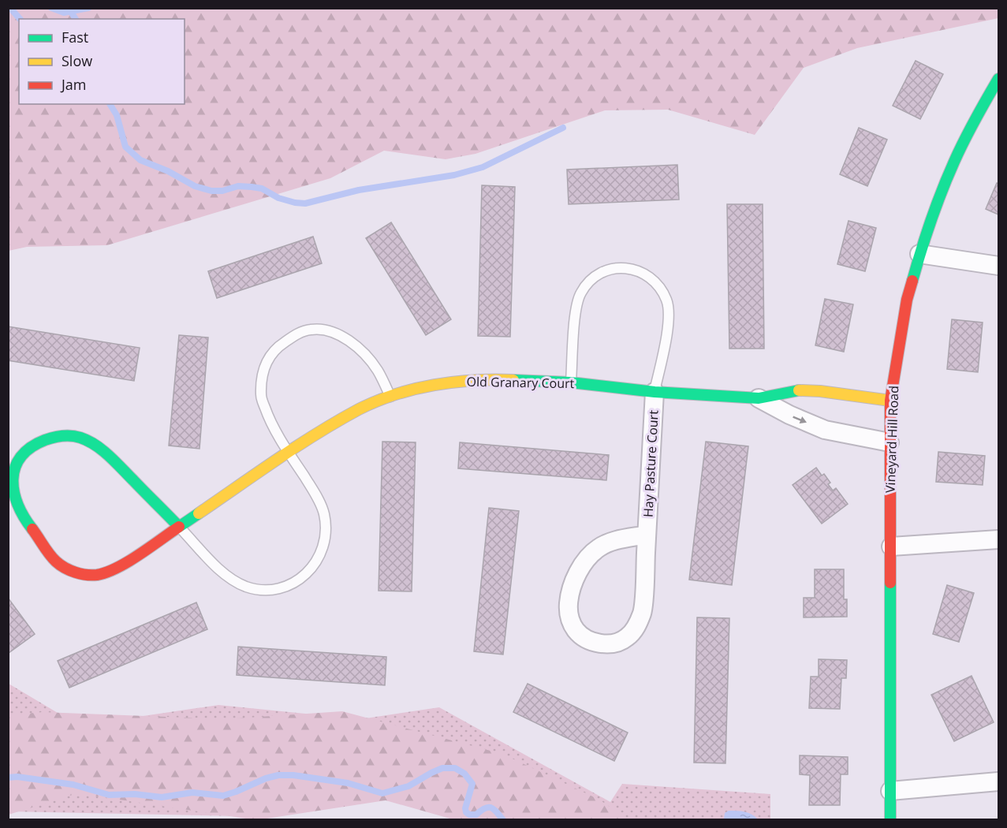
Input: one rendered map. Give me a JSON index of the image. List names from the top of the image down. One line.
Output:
{"streets":{"street":["Old Granary Court","Vineyard Hill Road","Hay Pasture Court"]},"crossings":[["Old Granary Court","Vineyard Hill Road"],["Old Granary Court","Hay Pasture Court"]],"legend":["Fast","Slow","Jam"]}
